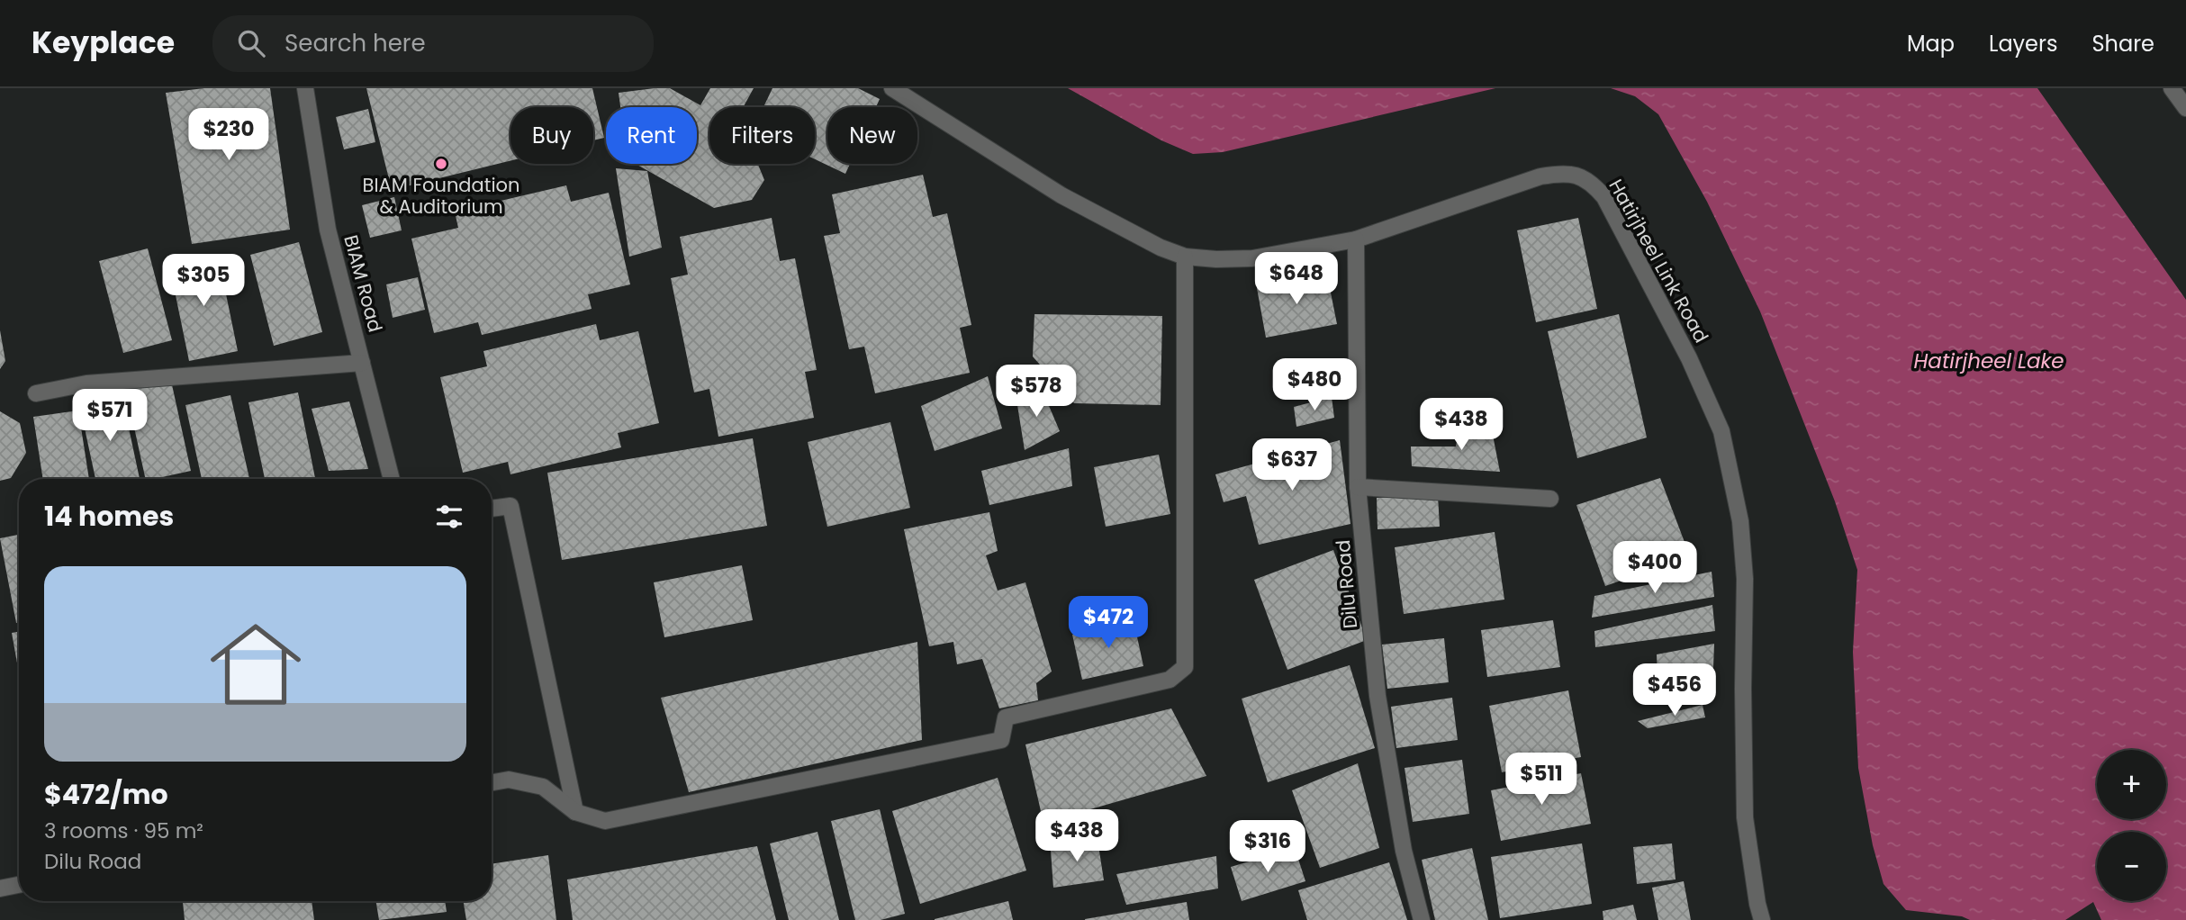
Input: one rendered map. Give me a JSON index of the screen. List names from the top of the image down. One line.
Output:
{"streets":{"street":["Hatirjheel Link Road","BIAM Road","Dilu Road"]},"crossings":[["Hatirjheel Link Road","Dilu Road"]],"water":["Hatirjheel Lake"],"places":["BIAM Foundation & Auditorium"],"page":{"header":"Keyplace","search":"Search here","nav":["Map","Layers","Share"],"chip":["Buy","Rent","Filters","New"],"price":["$230","$648","$305","$480","$578","$571","$438","$637","$400","$472","$456","$511","$438","$316"],"heading":"14 homes","list":[{"name":"$472/mo","note":"3 rooms · 95 m² · Dilu Road"}],"map_buttons":["+","−"]}}
